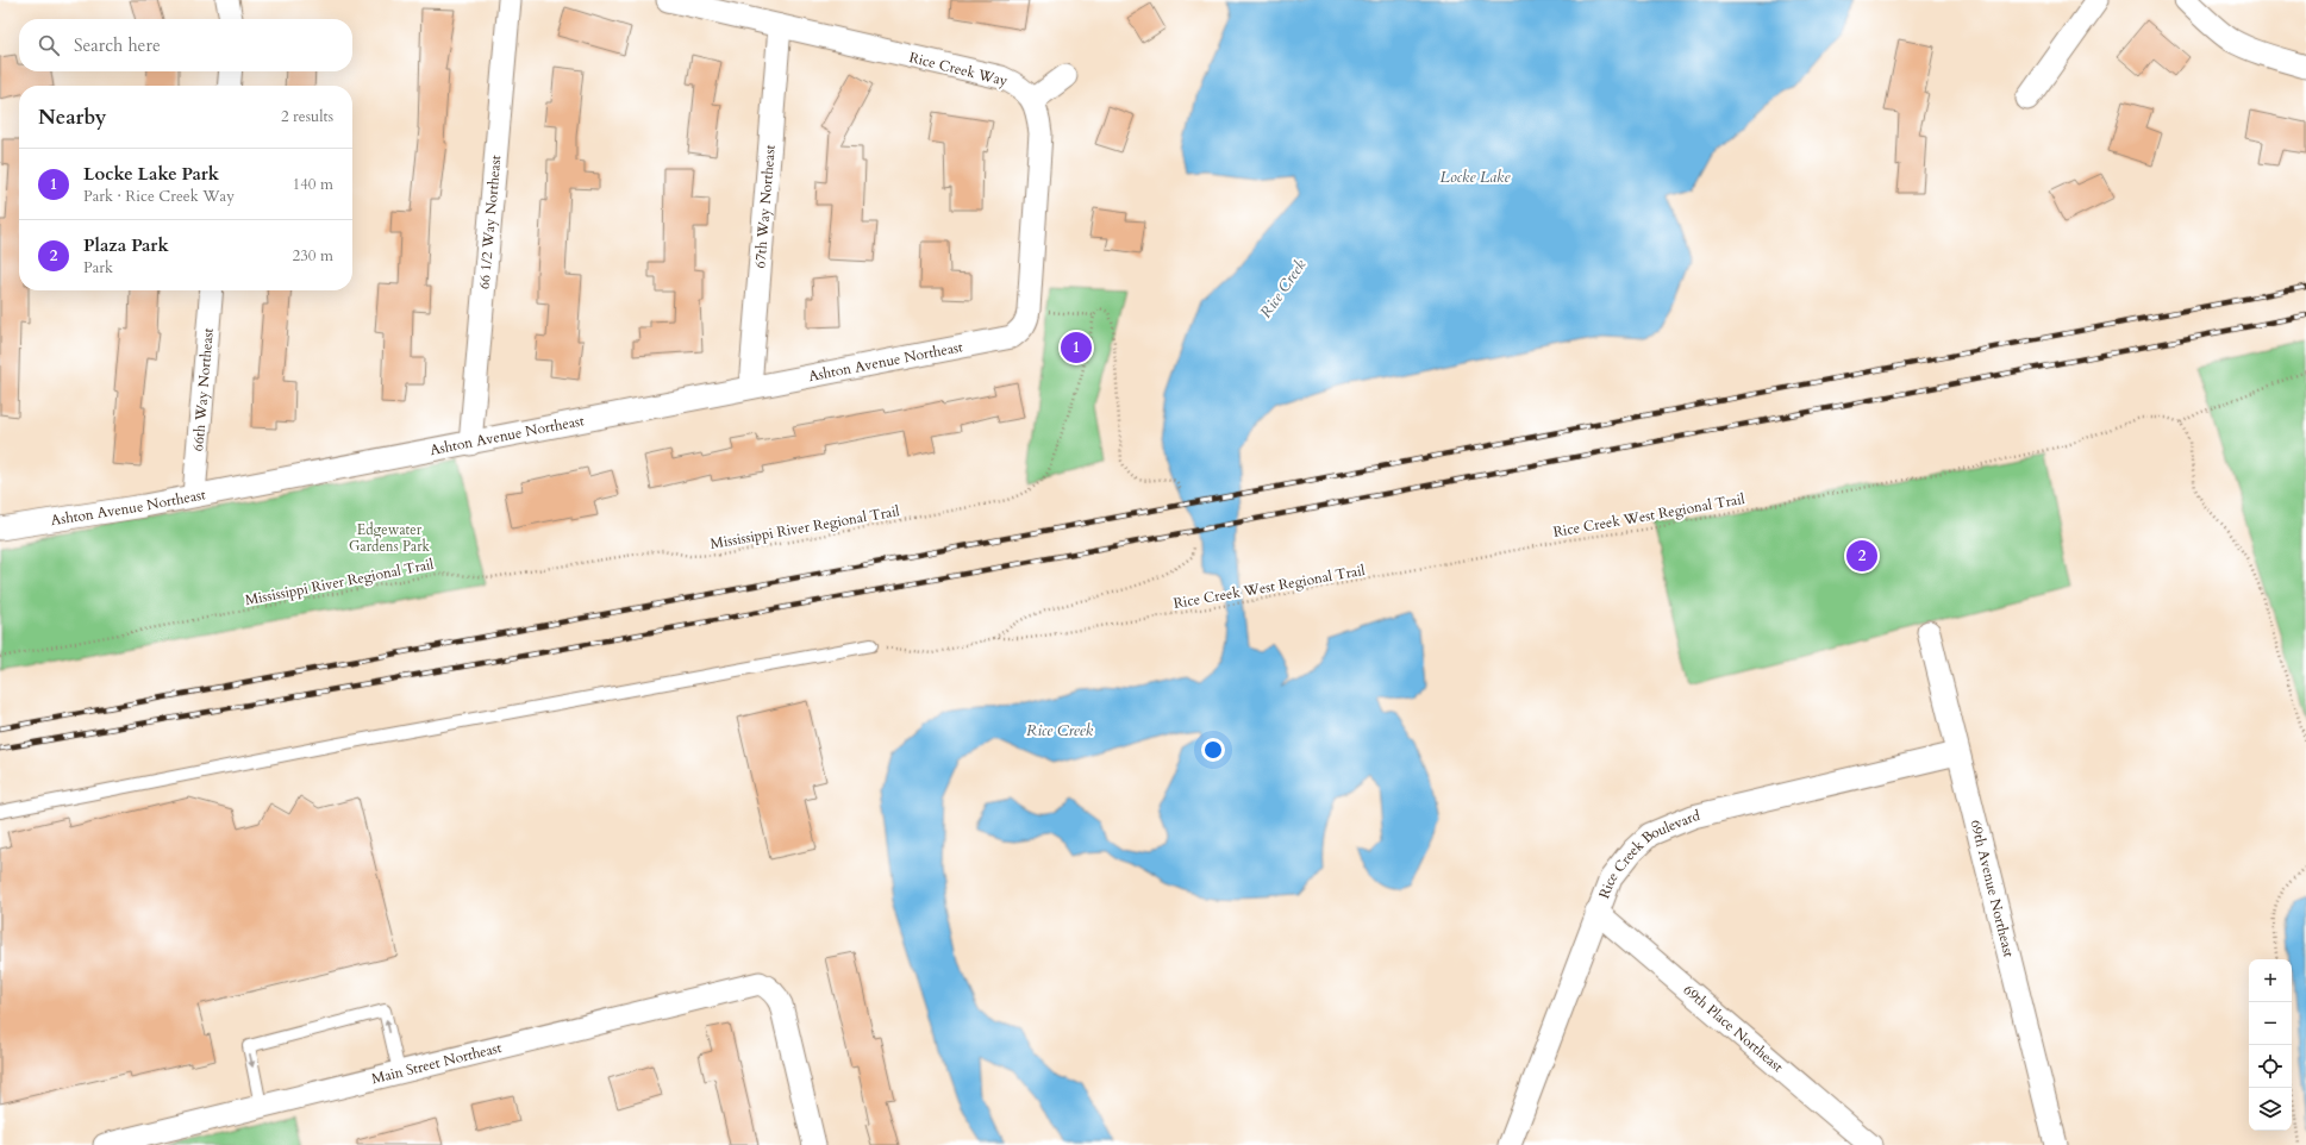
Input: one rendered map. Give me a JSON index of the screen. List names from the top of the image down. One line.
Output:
{"streets":{"street":["Rice Creek Way","67th Way Northeast","66 1/2 Way Northeast","Ashton Avenue Northeast","66th Way Northeast","Rice Creek Boulevard","69th Avenue Northeast","69th Place Northeast","Main Street Northeast"],"path":["Rice Creek West Regional Trail","Mississippi River Regional Trail"]},"crossings":[["Rice Creek Way","67th Way Northeast"],["67th Way Northeast","Ashton Avenue Northeast"],["66 1/2 Way Northeast","Ashton Avenue Northeast"],["Ashton Avenue Northeast","66th Way Northeast"],["Rice Creek Boulevard","69th Avenue Northeast"],["Rice Creek Boulevard","69th Place Northeast"]],"water":["Locke Lake","Rice Creek"],"parks":["Edgewater Gardens Park"],"page":{"search":"Search here","heading":["Nearby","2 results"],"list":[{"mark":"1","name":"Locke Lake Park","note":"Park · Rice Creek Way","value":"140 m"},{"mark":"2","name":"Plaza Park","note":"Park","value":"230 m"}],"pins":["1","2"],"map_buttons":["+","−"]}}
